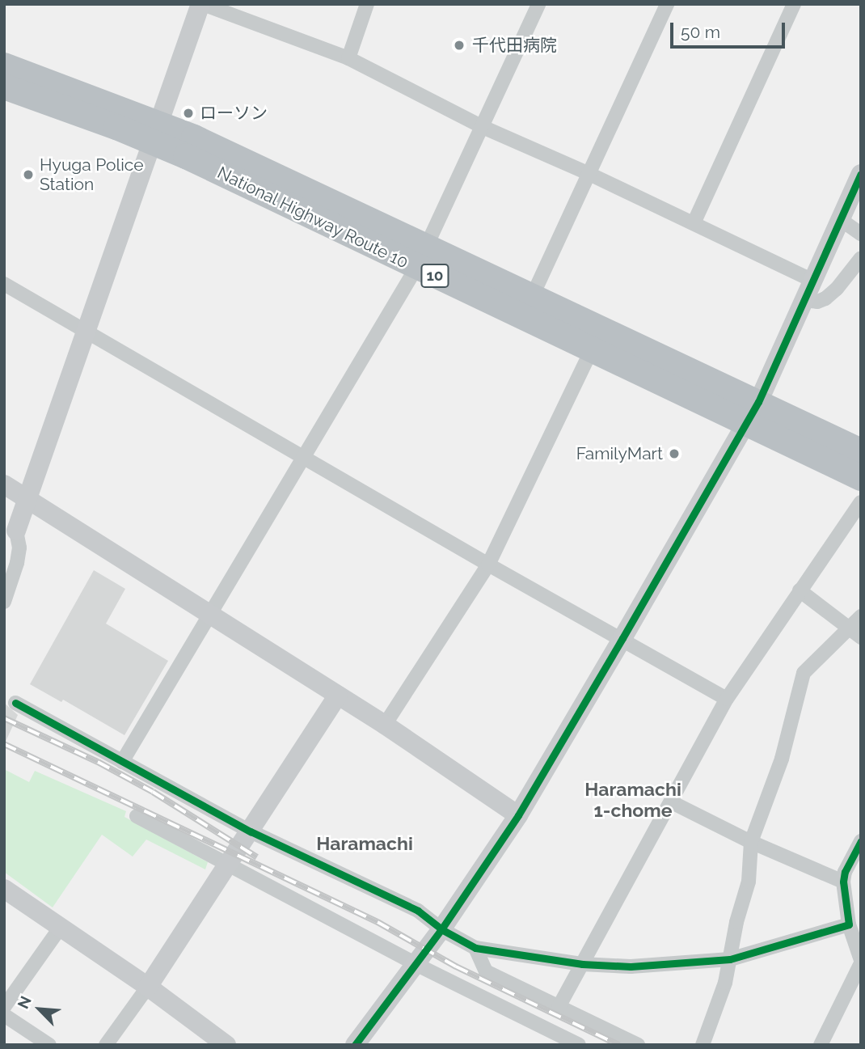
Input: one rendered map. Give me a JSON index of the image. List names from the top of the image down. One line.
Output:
{"streets":{"highway":["National Highway Route 10","10"]},"districts":["Haramachi 1-chome","Haramachi"],"places":["千代田病院","ローソン","Hyuga Police Station","FamilyMart"],"scale_bar":"50 m","north":"top left"}
